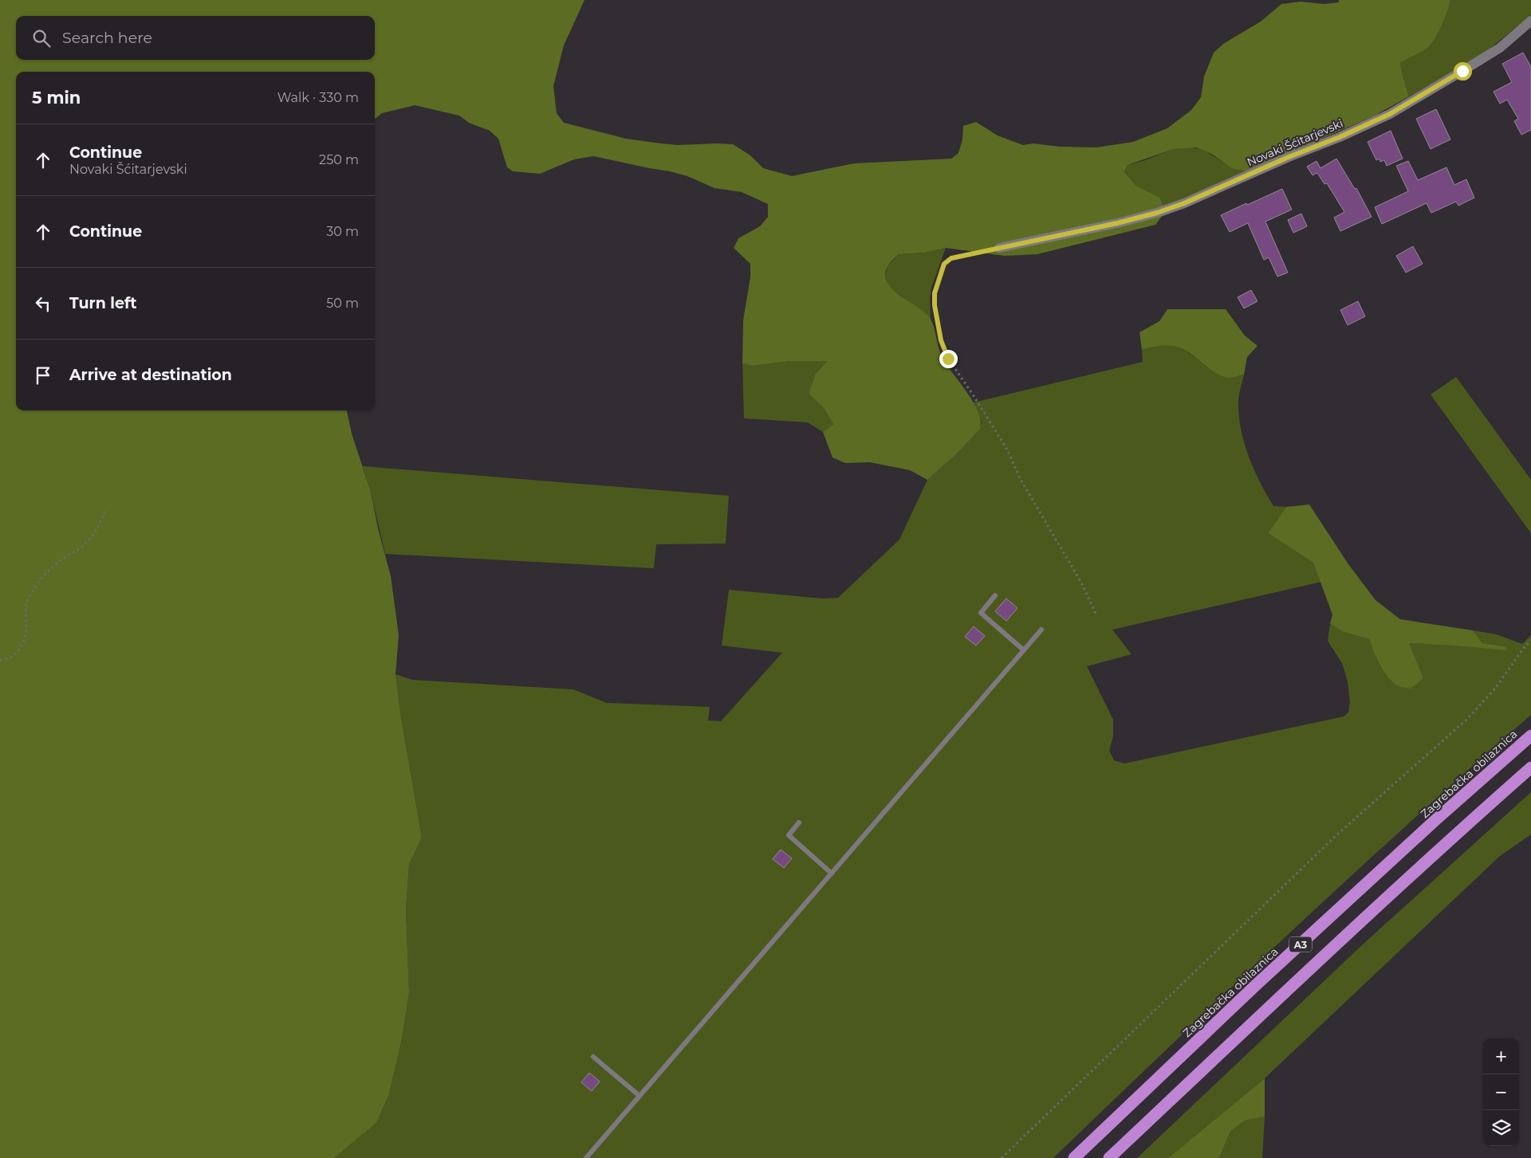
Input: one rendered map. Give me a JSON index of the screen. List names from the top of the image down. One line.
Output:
{"streets":{"highway":["Zagrebačka obilaznica","A3"],"street":["Novaki Šćitarjevski"]},"page":{"search":"Search here","heading":["5 min","Walk · 330 m"],"list":[["Continue","Novaki Šćitarjevski","250 m"],["Continue","30 m"],["Turn left","50 m"],"Arrive at destination"],"map_buttons":["+","−"]}}
